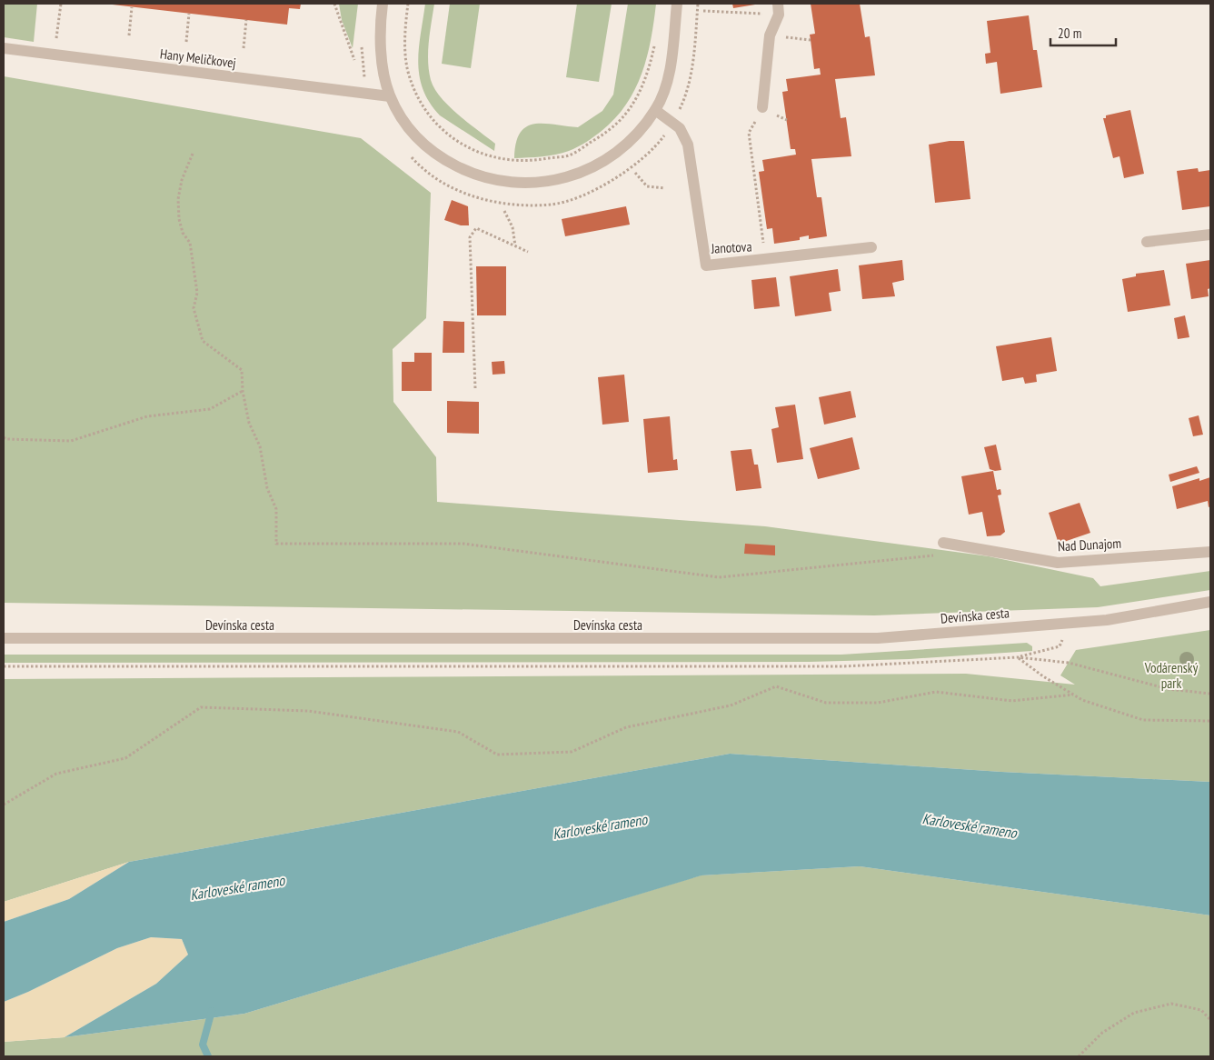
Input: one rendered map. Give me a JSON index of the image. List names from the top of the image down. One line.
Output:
{"streets":{"street":["Hany Meličkovej","Janotova","Nad Dunajom","Devínska cesta"]},"water":["Karloveské rameno"],"parks":["Vodárenský park"],"scale_bar":"20 m"}
